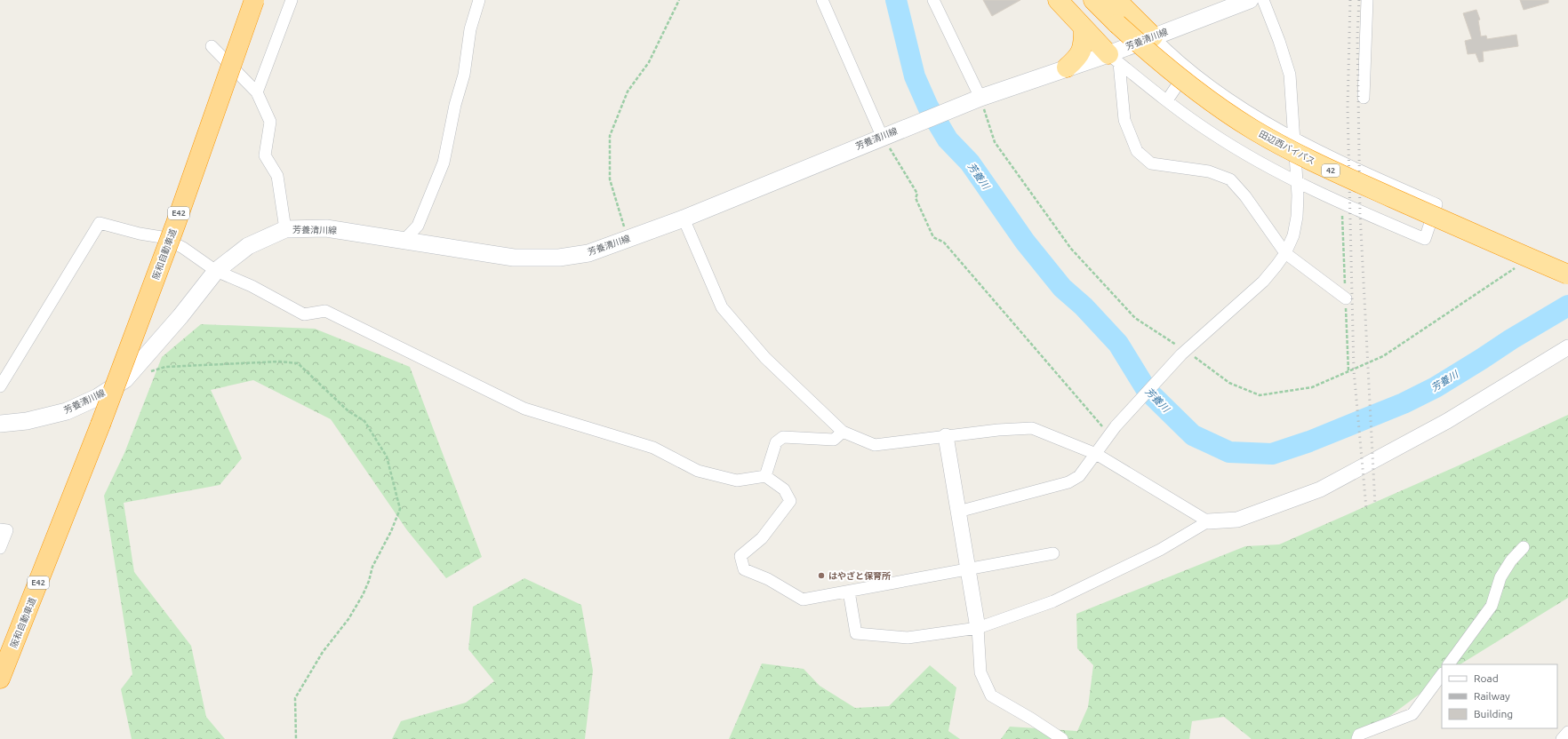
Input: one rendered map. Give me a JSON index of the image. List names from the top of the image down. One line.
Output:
{"streets":{"highway":["田辺西バイパス","42","E42","阪和自動車道"],"main road":["芳養清川線"]},"water":["芳養川"],"places":["はやざと保育所"],"legend":["Road","Railway","Building"]}
